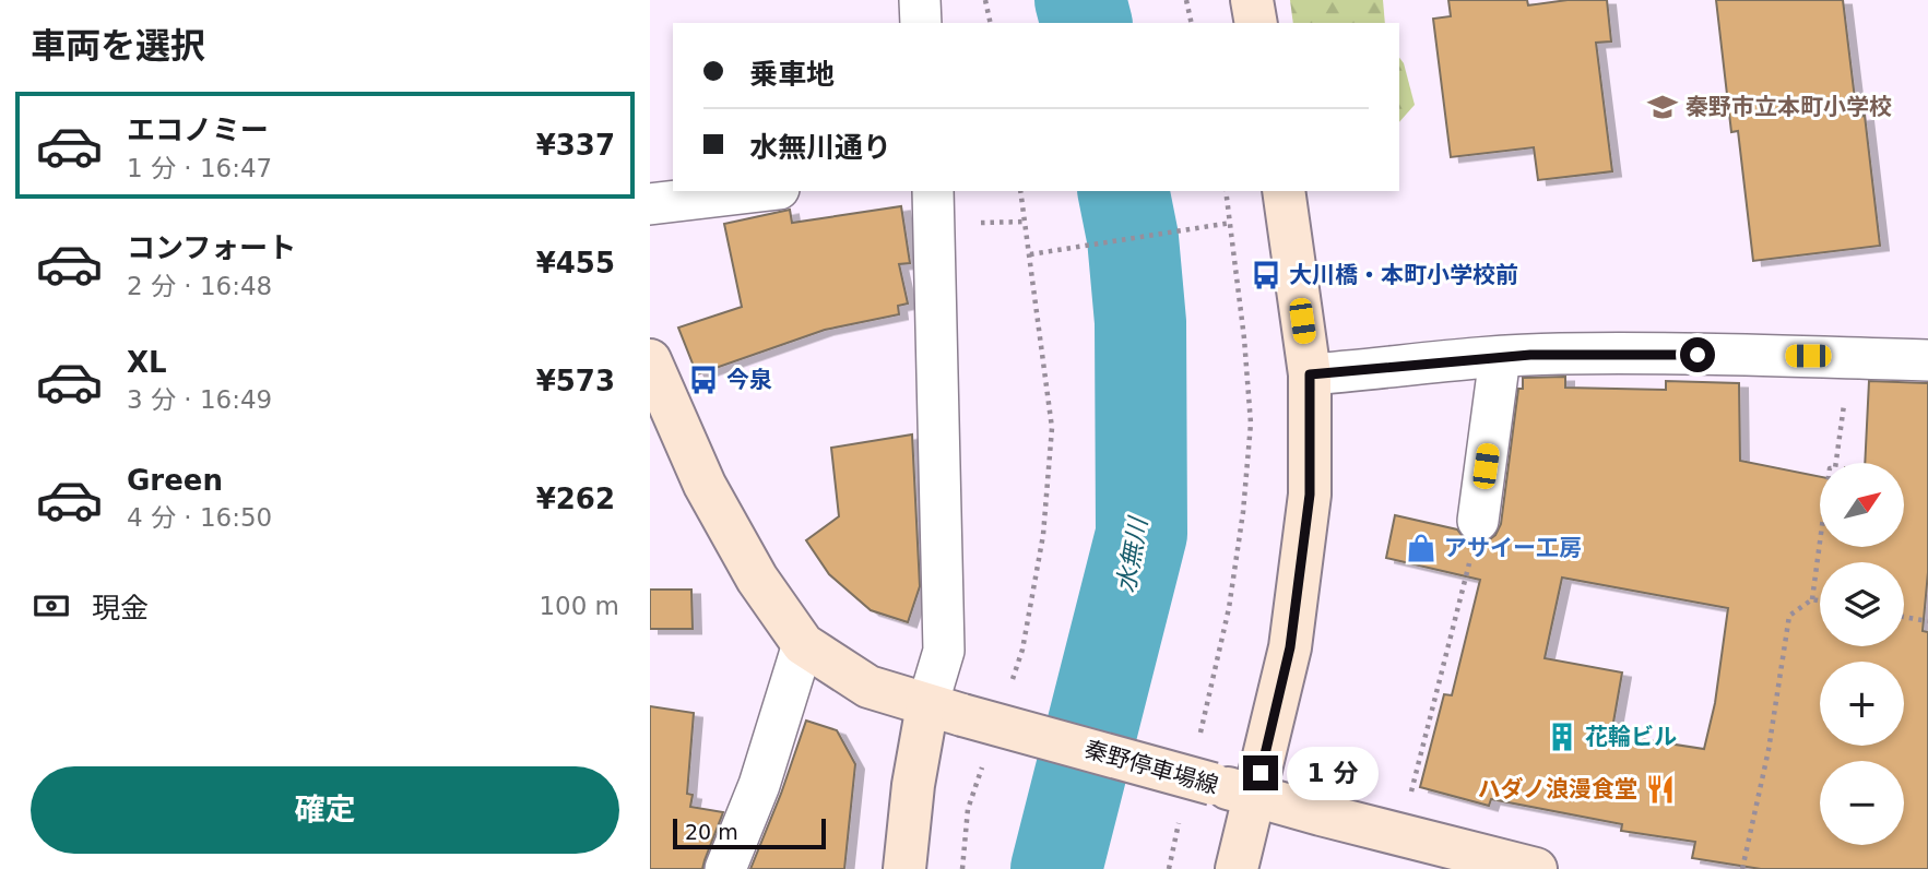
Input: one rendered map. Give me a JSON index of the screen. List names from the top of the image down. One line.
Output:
{"streets":{"street":["秦野停車場線"]},"water":["水無川"],"places":{"school or university":["秦野市立本町小学校"],"bus stop":["大川橋・本町小学校前","今泉"],"shop":["アサイー工房"],"building":["花輪ビル"],"restaurant":["ハダノ浪漫食堂"]},"scale_bar":"20 m","north":"top right","page":{"heading":"車両を選択","banner":["乗車地","水無川通り"],"list":[{"name":"エコノミー","note":"1 分 · 16:47","value":"¥337"},{"name":"コンフォート","note":"2 分 · 16:48","value":"¥455"},{"name":"XL","note":"3 分 · 16:49","value":"¥573"},{"name":"Green","note":"4 分 · 16:50","value":"¥262"}],"map_buttons":["+","−"],"pay":["現金","100 m"],"bubble":"1 分","buttons":"確定","scale":"20 m"}}
